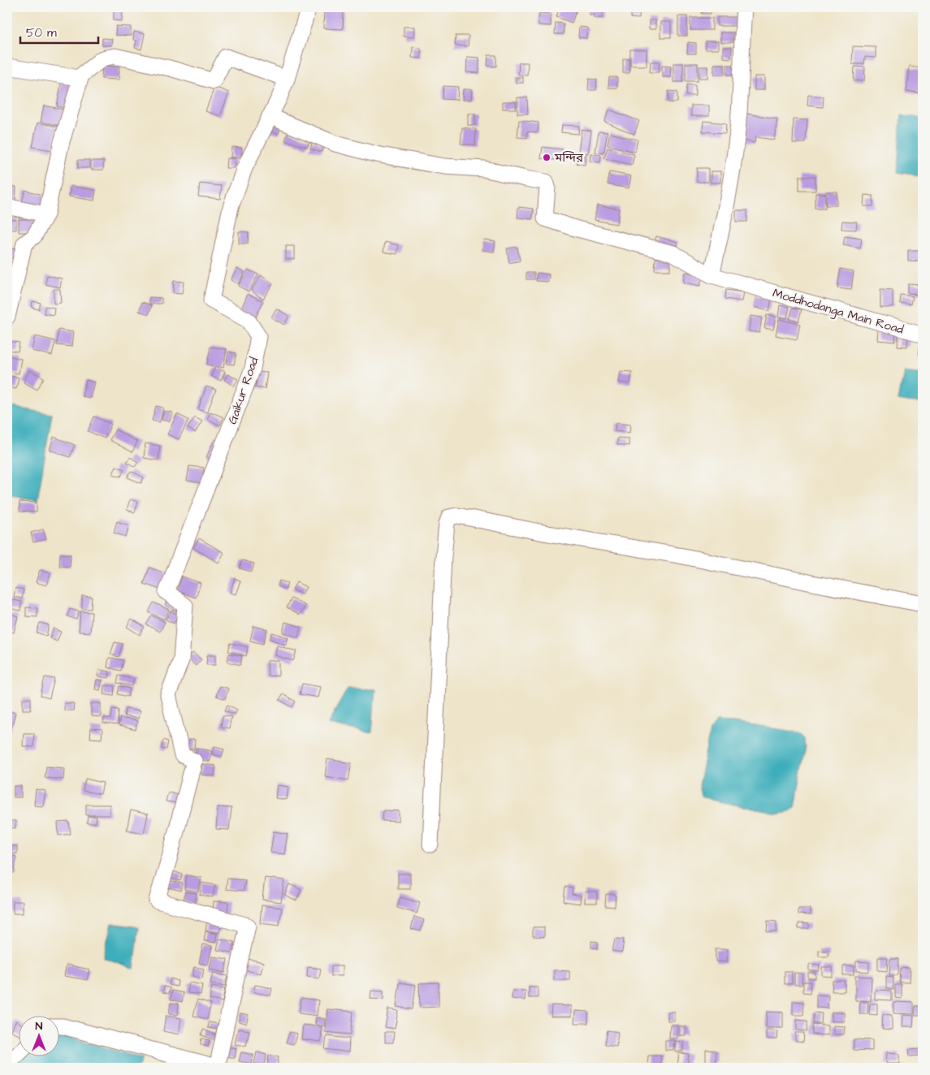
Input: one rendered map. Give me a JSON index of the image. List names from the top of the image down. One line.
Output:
{"streets":{"street":["Moddhodanga Main Road","Gaikur Road"]},"crossings":[["Moddhodanga Main Road","Gaikur Road"]],"places":["মন্দির"],"scale_bar":"50 m","north":"top"}
